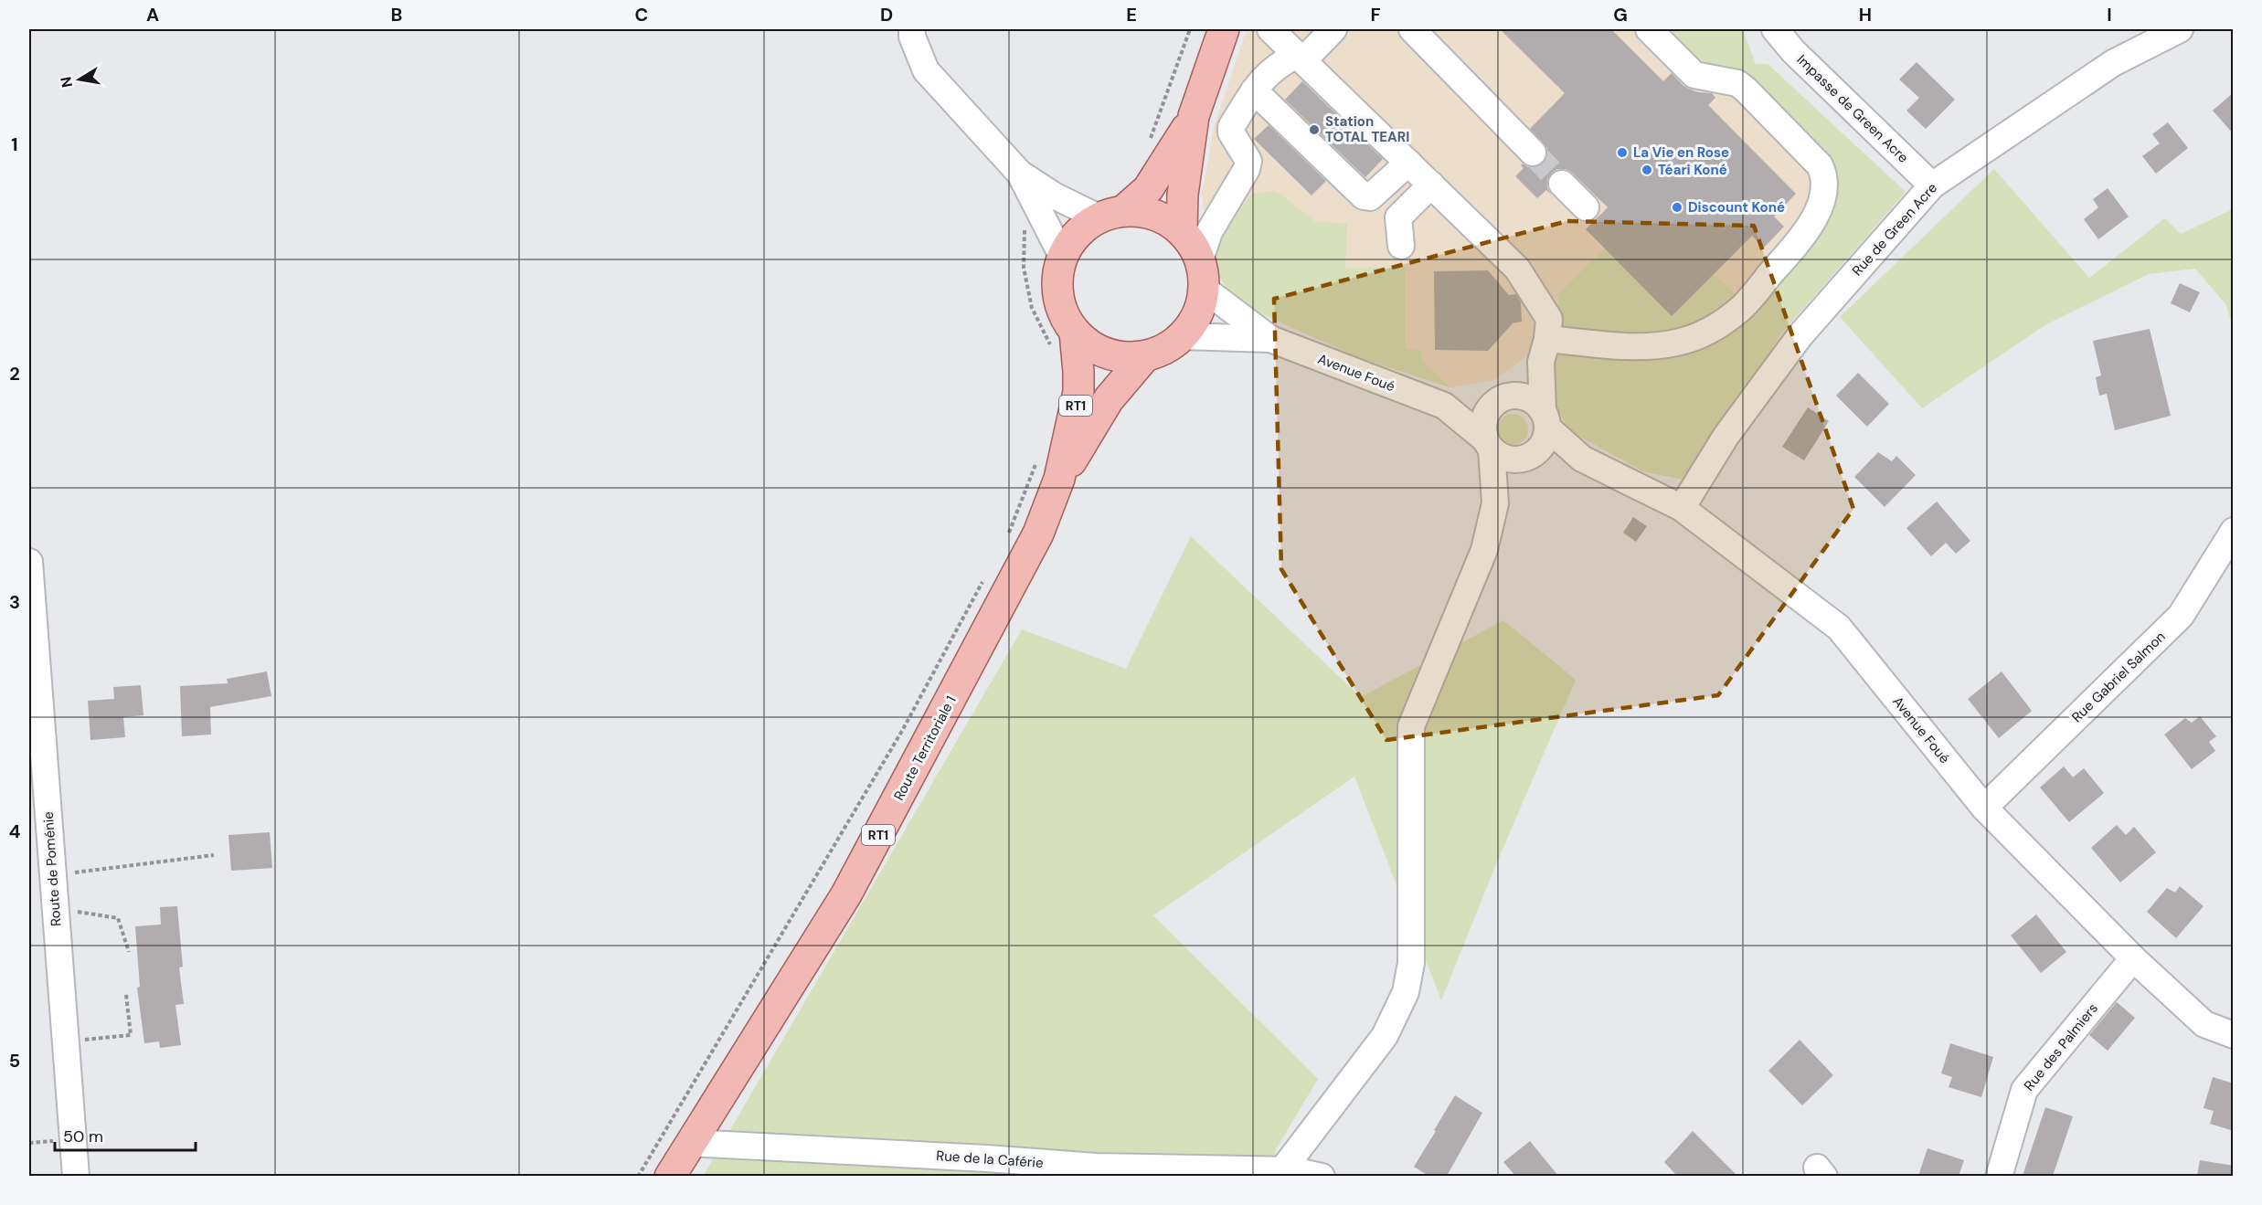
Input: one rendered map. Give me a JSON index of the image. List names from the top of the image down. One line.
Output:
{"streets":{"main road":["RT1","Route Territoriale 1"],"street":["Impasse de Green Acre","Rue de Green Acre","Avenue Foué","Rue Gabriel Salmon","Route de Poménie","Rue des Palmiers","Rue de la Caférie"]},"crossings":[["Impasse de Green Acre","Rue de Green Acre"],["Rue de Green Acre","Avenue Foué"],["Avenue Foué","Rue Gabriel Salmon"],["Avenue Foué","Route Territoriale 1"],["Avenue Foué","Rue des Palmiers"],["Route Territoriale 1","Rue de la Caférie"]],"places":["Station TOTAL TEARI","La Vie en Rose","Téari Koné","Discount Koné"],"scale_bar":"50 m","north":"left","grid":{"columns":["A","B","C","D","E","F","G","H","I"],"rows":["1","2","3","4","5"]}}
